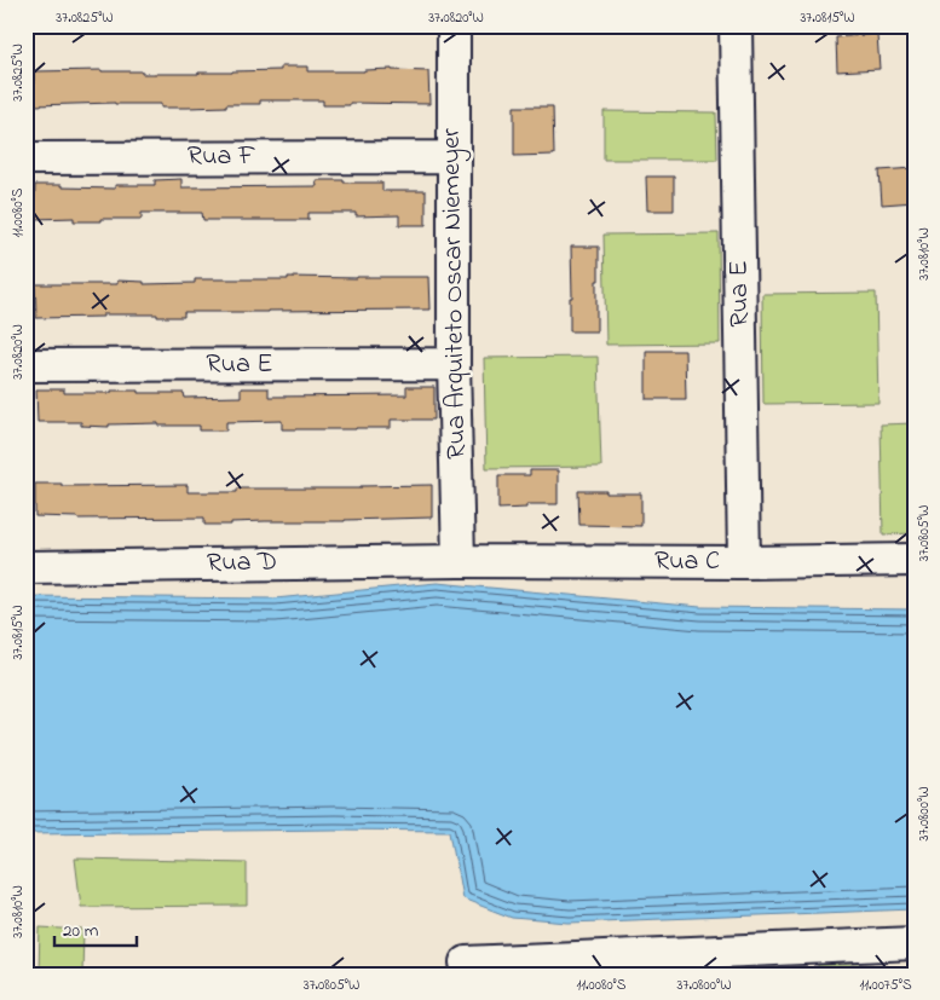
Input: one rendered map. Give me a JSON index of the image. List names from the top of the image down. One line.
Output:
{"streets":{"street":["Rua F","Rua Arquiteto Oscar Niemeyer","Rua E","Rua C","Rua D"]},"crossings":[["Rua F","Rua Arquiteto Oscar Niemeyer"],["Rua Arquiteto Oscar Niemeyer","Rua E"],["Rua Arquiteto Oscar Niemeyer","Rua C"],["Rua Arquiteto Oscar Niemeyer","Rua D"],["Rua E","Rua C"],["Rua C","Rua D"]],"scale_bar":"20 m","coordinates":["37.0825°W","37.0820°W","37.0815°W","11.0080°S","37.0810°W","37.0805°W","37.0800°W","11.0075°S"]}
